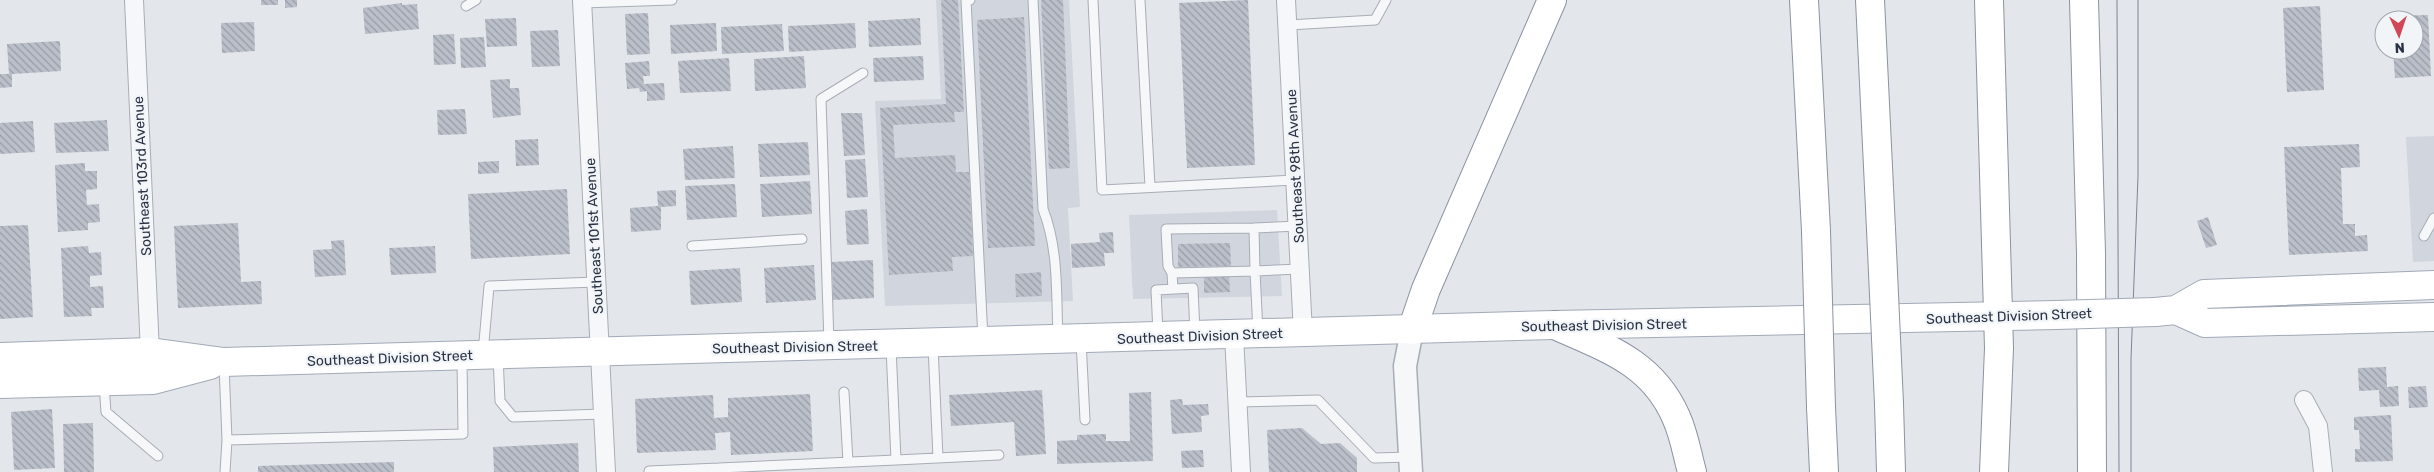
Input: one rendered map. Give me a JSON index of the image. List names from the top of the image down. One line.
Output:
{"streets":{"main road":["Southeast Division Street"],"street":["Southeast 98th Avenue","Southeast 103rd Avenue","Southeast 101st Avenue"]},"crossings":[["Southeast 98th Avenue","Southeast Division Street"],["Southeast 103rd Avenue","Southeast Division Street"],["Southeast 101st Avenue","Southeast Division Street"]],"north":"bottom"}
